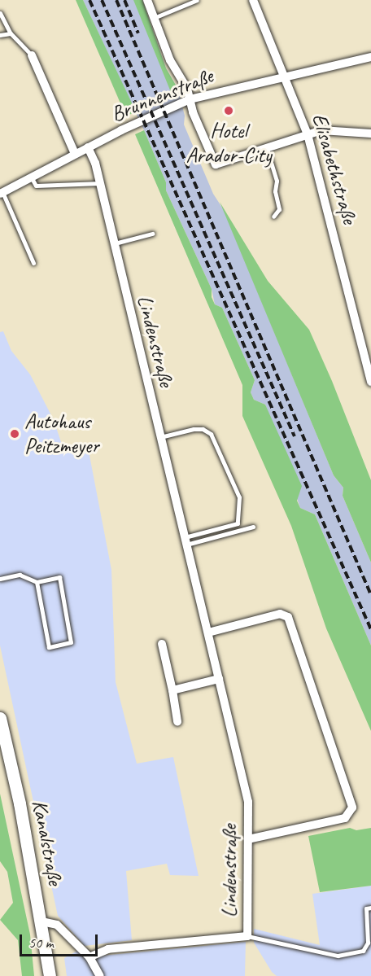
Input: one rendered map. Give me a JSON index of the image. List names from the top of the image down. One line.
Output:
{"streets":{"main road":["Kanalstraße"],"street":["Brunnenstraße","Elisabethstraße","Lindenstraße"]},"crossings":[["Brunnenstraße","Elisabethstraße"],["Brunnenstraße","Lindenstraße"]],"places":["Hotel Arador-City","Autohaus Peitzmeyer"],"scale_bar":"50 m"}
